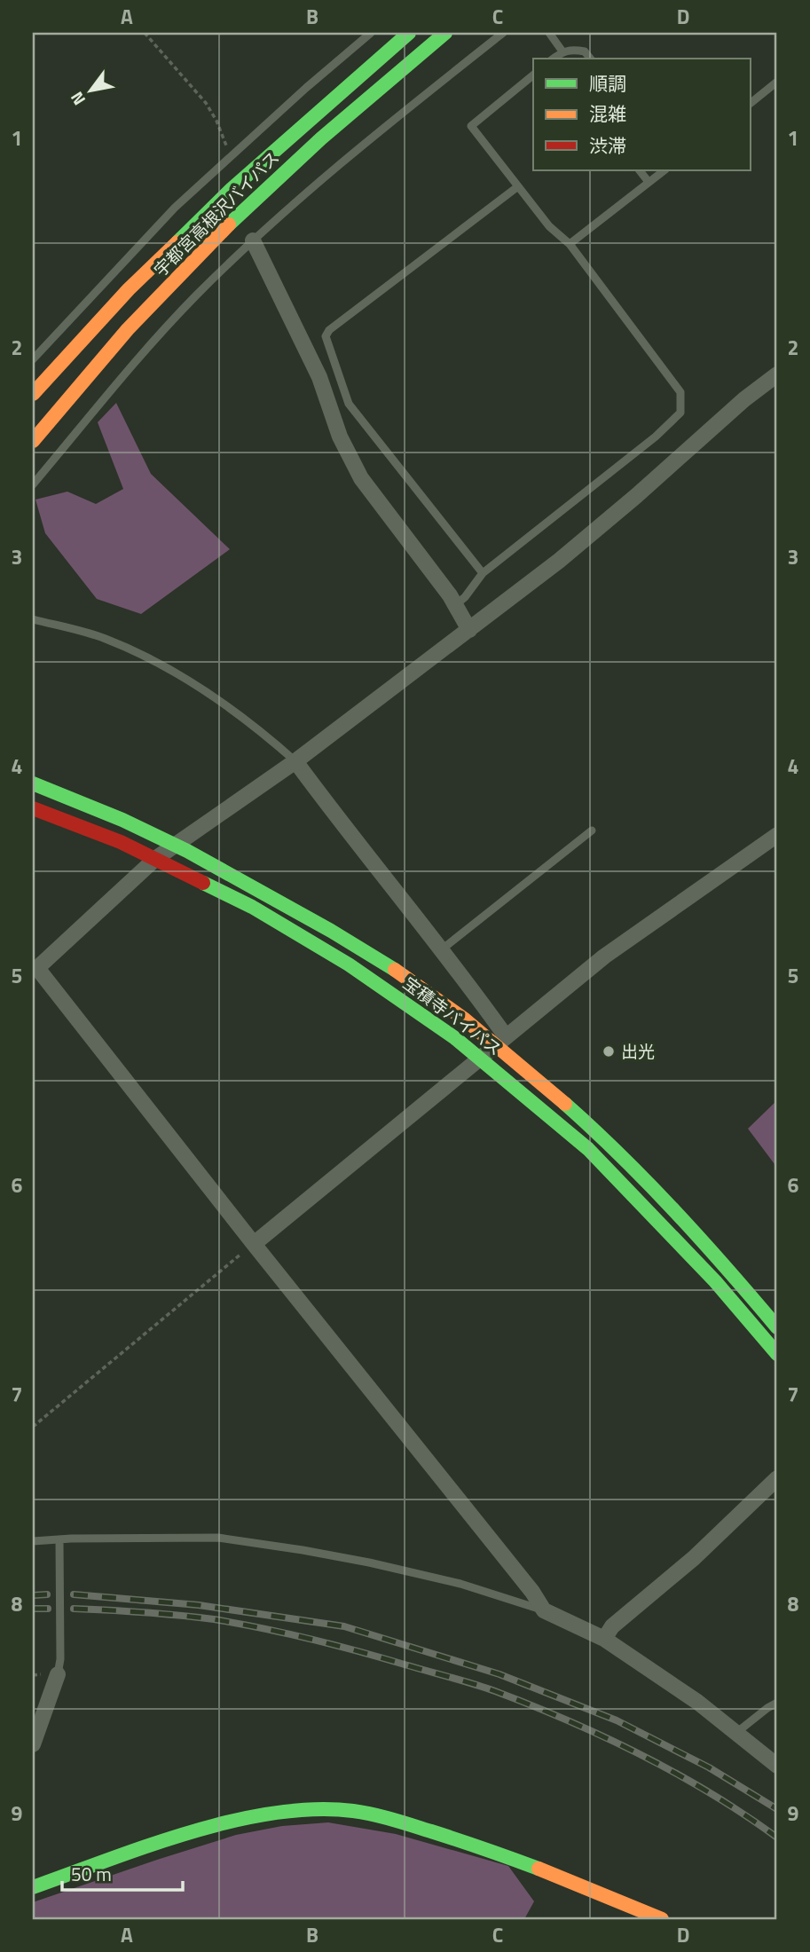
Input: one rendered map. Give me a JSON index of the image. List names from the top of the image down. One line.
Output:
{"streets":{"main road":["宇都宮高根沢バイパス","宝積寺バイパス"]},"places":["出光"],"legend":["順調","混雑","渋滞"],"scale_bar":"50 m","north":"bottom left","grid":{"columns":["A","B","C","D"],"rows":["1","2","3","4","5","6","7","8","9"]}}
